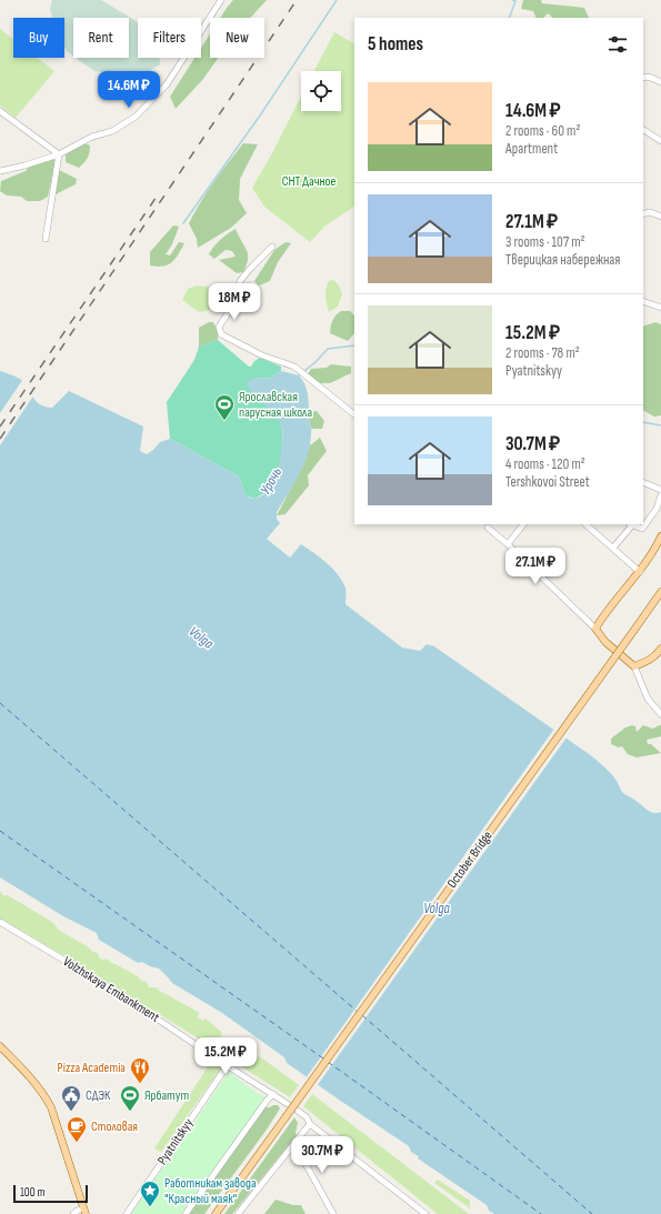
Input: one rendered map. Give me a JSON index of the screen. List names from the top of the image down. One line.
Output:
{"streets":{"main road":["October Bridge"],"street":["Volzhskaya Embankment","Pyatnitskyy"]},"water":["Урочь","Volga"],"parks":["СНТ Дачное"],"places":{"sports":["Ярославская парусная школа","Ярбатут"],"restaurant":["Pizza Academia"],"public building":["СДЭК"],"cafe":["Столовая"],"place":["Работникам завода \"Красный маяк\""]},"scale_bar":"100 m","page":{"chip":["Buy","Rent","Filters","New"],"heading":"5 homes","price":["14.6M ₽","18M ₽","27.1M ₽","15.2M ₽","30.7M ₽"],"list":[{"name":"14.6M ₽","note":"2 rooms · 60 m² · Apartment"},{"name":"27.1M ₽","note":"3 rooms · 107 m² · Тверицкая набережная"},{"name":"15.2M ₽","note":"2 rooms · 78 m² · Pyatnitskyy"},{"name":"30.7M ₽","note":"4 rooms · 120 m² · Tershkovoi Street"}],"scale":"100 m"}}
